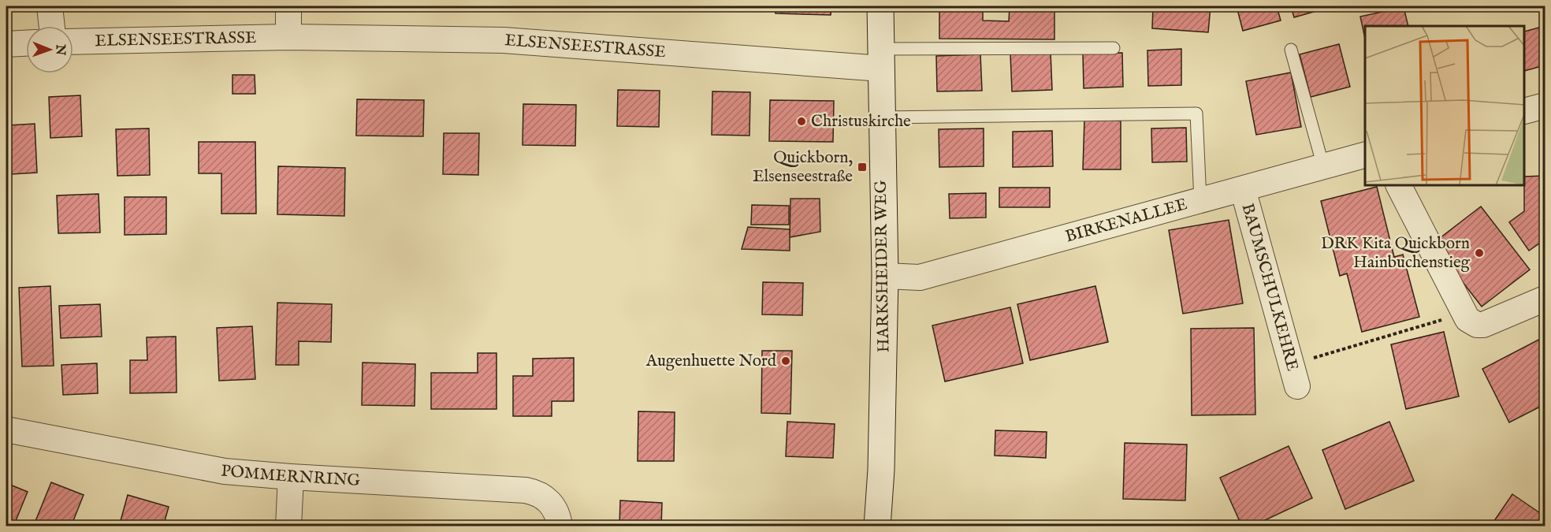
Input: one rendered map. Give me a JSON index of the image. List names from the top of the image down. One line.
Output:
{"streets":{"main road":["HARKSHEIDER WEG"],"street":["ELSENSEESTRASSE","BIRKENALLEE","BAUMSCHULKEHRE","POMMERNRING"]},"crossings":[["ELSENSEESTRASSE","HARKSHEIDER WEG"],["BIRKENALLEE","HARKSHEIDER WEG"],["BIRKENALLEE","BAUMSCHULKEHRE"]],"places":{"other":["Christuskirche","DRK Kita Quickborn Hainbuchenstieg","Augenhuette Nord"],"transit":["Quickborn, Elsenseestraße"]},"north":"right"}
